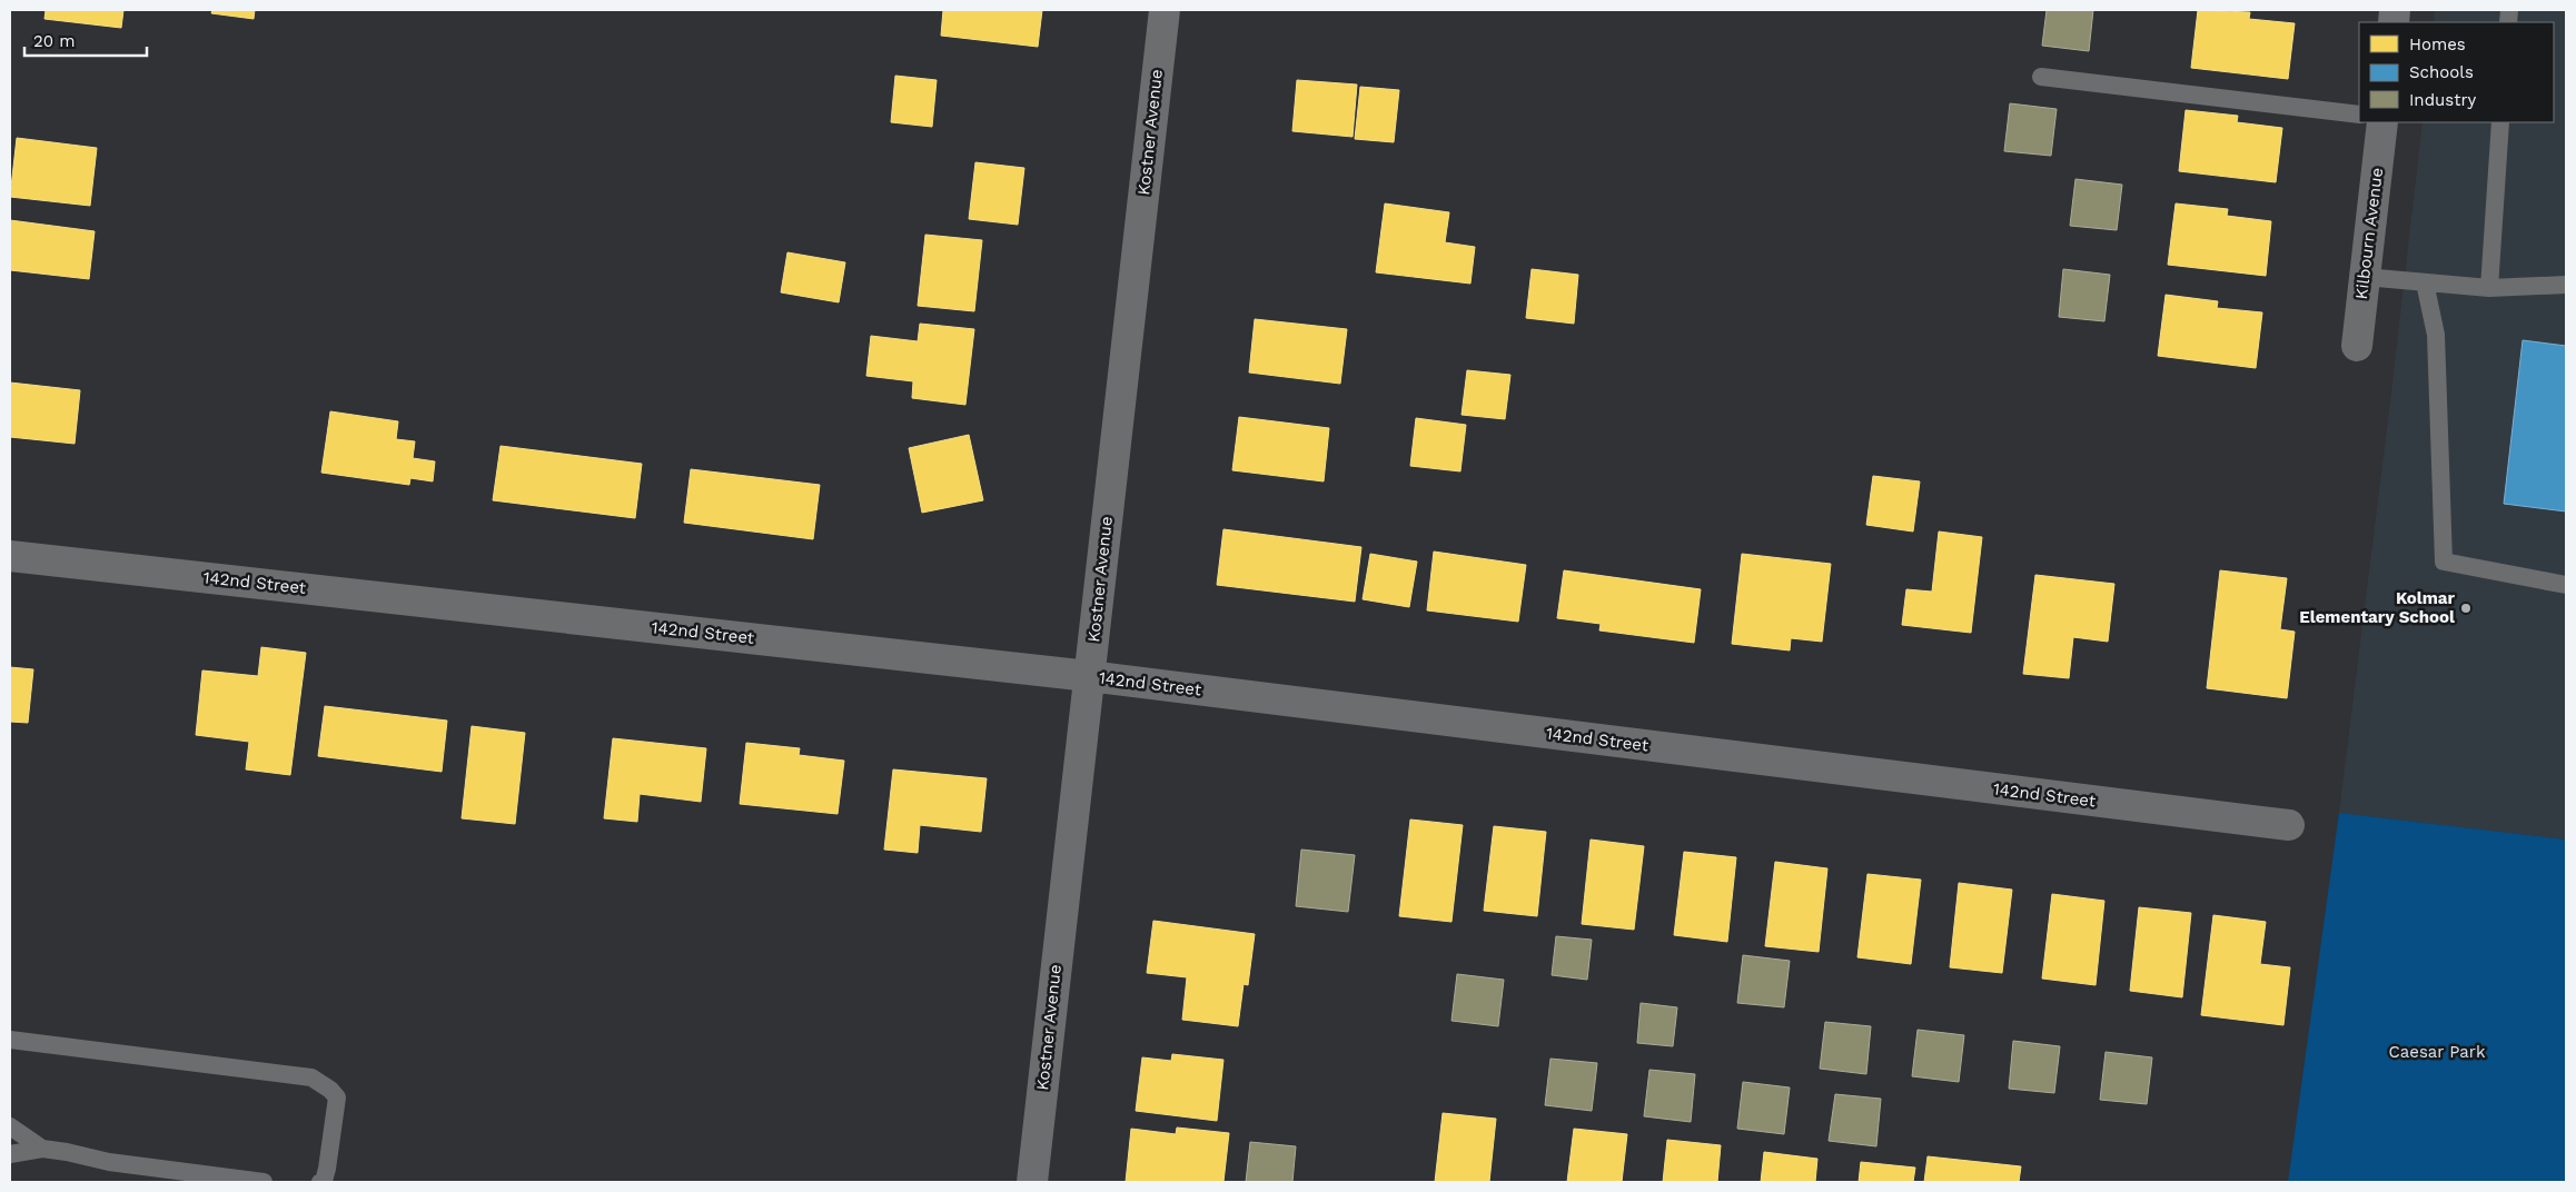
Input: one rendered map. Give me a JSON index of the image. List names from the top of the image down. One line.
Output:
{"streets":{"street":["Kostner Avenue","Kilbourn Avenue","142nd Street"]},"crossings":[["Kostner Avenue","142nd Street"]],"parks":["Caesar Park"],"places":["Kolmar Elementary School"],"legend":["Homes","Schools","Industry"],"scale_bar":"20 m"}
